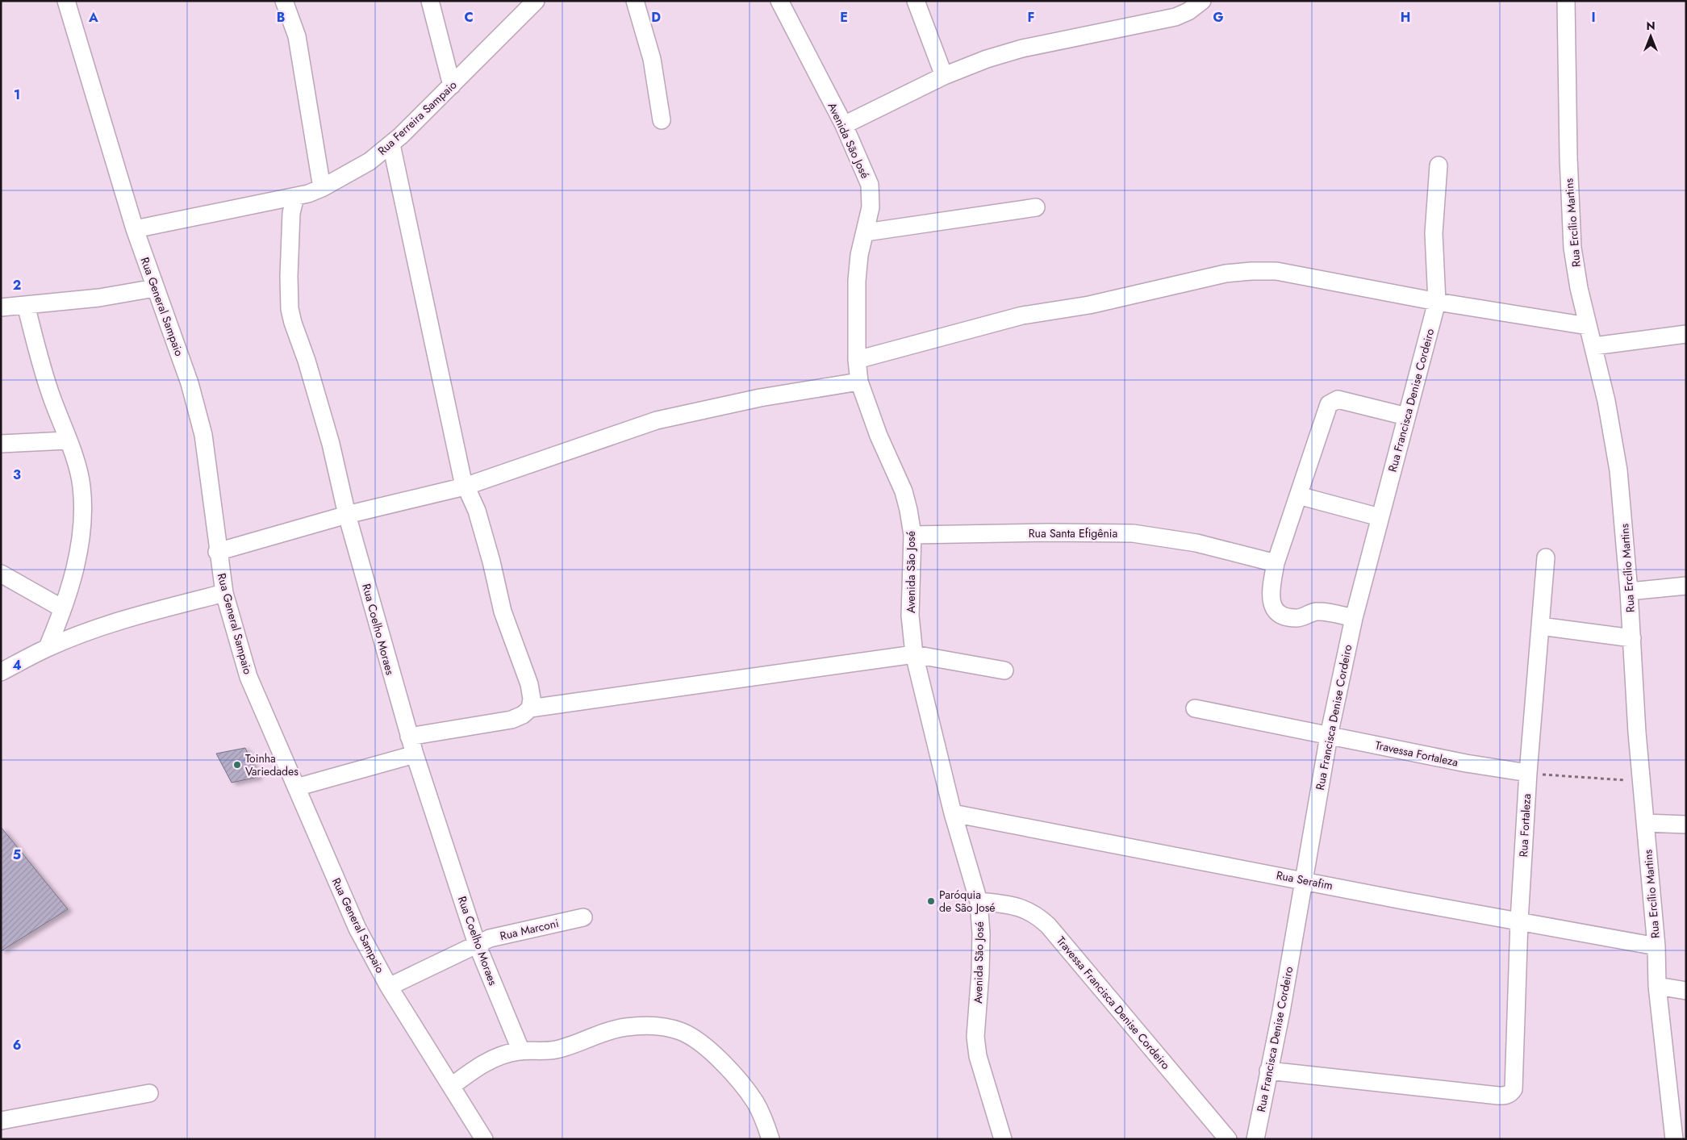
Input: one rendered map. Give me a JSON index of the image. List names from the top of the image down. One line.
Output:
{"streets":{"street":["Rua Ferreira Sampaio","Avenida São José","Rua Ercílio Martins","Rua General Sampaio","Rua Francisca Denise Cordeiro","Rua Santa Efigênia","Rua Coelho Moraes","Travessa Fortaleza","Rua Fortaleza","Rua Serafim","Rua Marconi","Travessa Francisca Denise Cordeiro"]},"crossings":[["Rua Ferreira Sampaio","Rua General Sampaio"],["Rua Ferreira Sampaio","Rua Coelho Moraes"],["Avenida São José","Rua Santa Efigênia"],["Avenida São José","Rua Serafim"],["Avenida São José","Travessa Francisca Denise Cordeiro"],["Rua Ercílio Martins","Rua Serafim"],["Rua General Sampaio","Rua Marconi"],["Rua Francisca Denise Cordeiro","Travessa Fortaleza"],["Rua Francisca Denise Cordeiro","Rua Fortaleza"],["Rua Francisca Denise Cordeiro","Rua Serafim"],["Rua Coelho Moraes","Rua Marconi"],["Travessa Fortaleza","Rua Fortaleza"],["Rua Fortaleza","Rua Serafim"]],"places":["Toinha Variedades","Paróquia de São José"],"north":"top","grid":{"columns":["A","B","C","D","E","F","G","H","I"],"rows":["1","2","3","4","5","6"]}}
